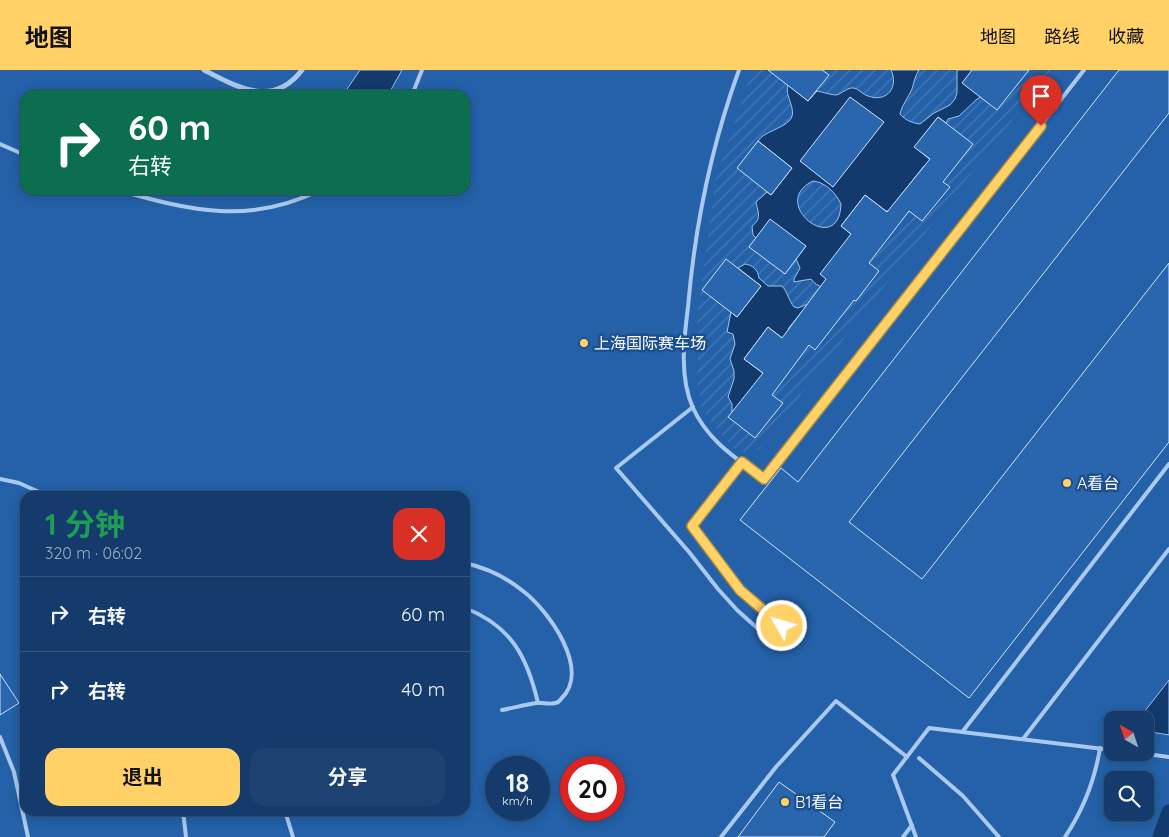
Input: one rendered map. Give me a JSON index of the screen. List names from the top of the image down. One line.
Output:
{"places":["上海国际赛车场","A看台","B1看台"],"north":"top left","page":{"header":"地图","nav":["地图","路线","收藏"],"turn":["60 m","右转"],"heading":["1 分钟","320 m · 06:02"],"list":[{"name":"右转","value":"60 m"},{"name":"右转","value":"40 m"}],"buttons":["退出","分享"],"speed":"18 km/h","limit":"20"}}
